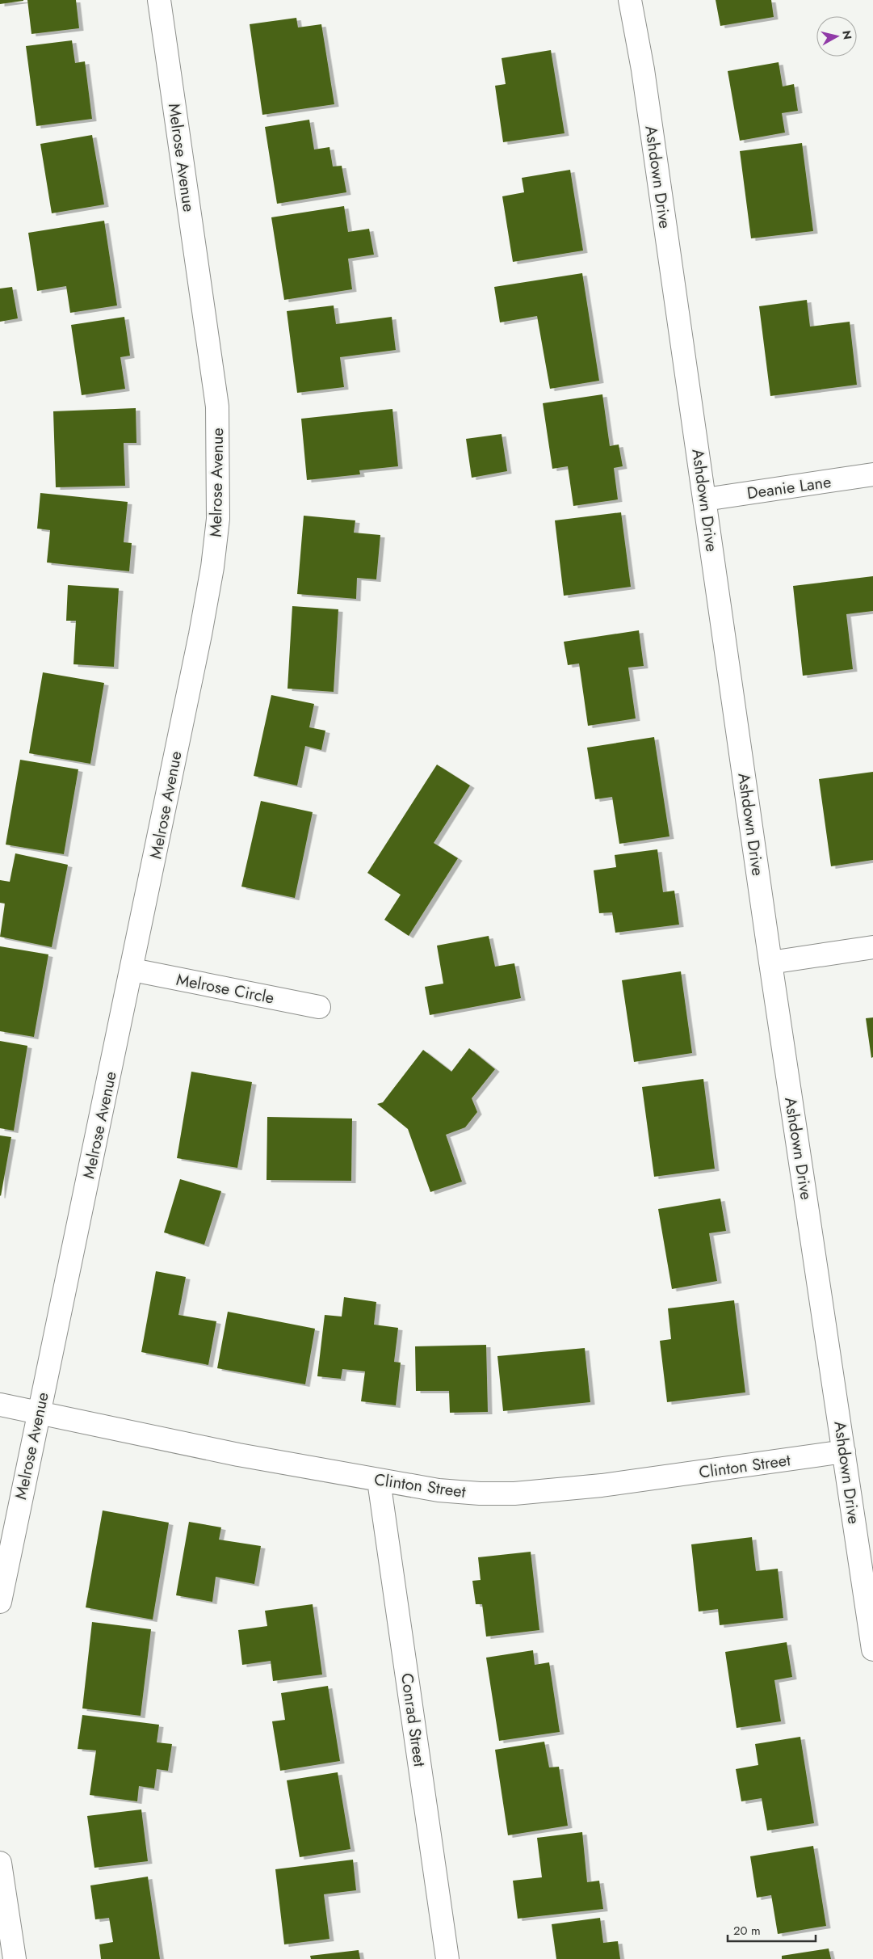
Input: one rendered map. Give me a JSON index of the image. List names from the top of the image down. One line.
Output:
{"streets":{"street":["Melrose Avenue","Ashdown Drive","Deanie Lane","Melrose Circle","Clinton Street","Conrad Street"]},"crossings":[["Melrose Avenue","Melrose Circle"],["Melrose Avenue","Clinton Street"],["Ashdown Drive","Deanie Lane"],["Ashdown Drive","Clinton Street"],["Clinton Street","Conrad Street"]],"scale_bar":"20 m","north":"right"}
